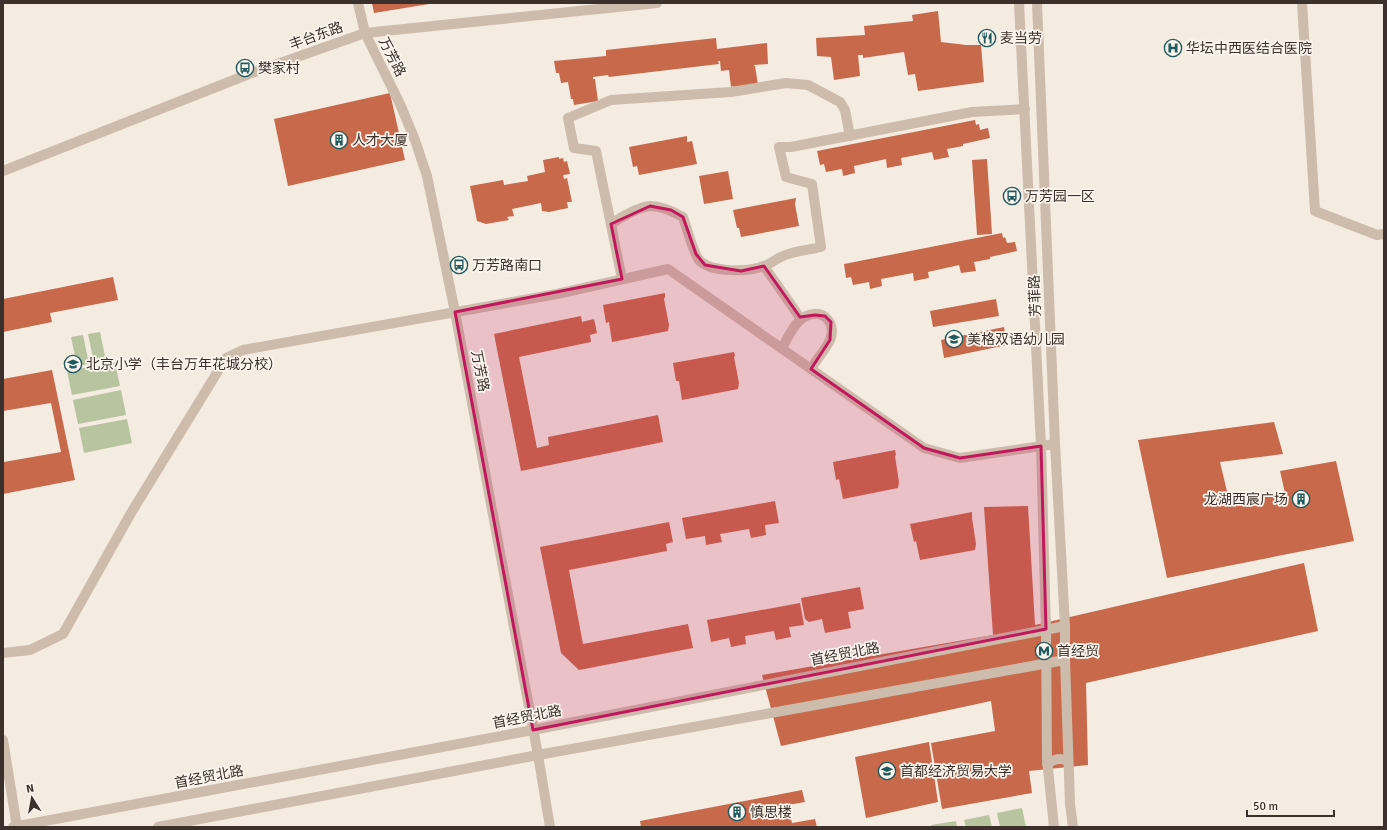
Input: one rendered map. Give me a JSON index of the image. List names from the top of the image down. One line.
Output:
{"streets":{"street":["丰台东路","万芳路","芳菲路","首经贸北路"]},"crossings":[["丰台东路","万芳路"],["万芳路","首经贸北路"],["芳菲路","首经贸北路"]],"places":{"restaurant":["麦当劳"],"hospital":["华坛中西医结合医院"],"bus stop":["樊家村","万芳园一区","万芳路南口"],"building":["人才大厦","龙湖西宸广场","慎思楼"],"school or university":["美格双语幼儿园","北京小学（丰台万年花城分校）","首都经济贸易大学"],"metro station":["首经贸"]},"scale_bar":"50 m","north":"top"}
